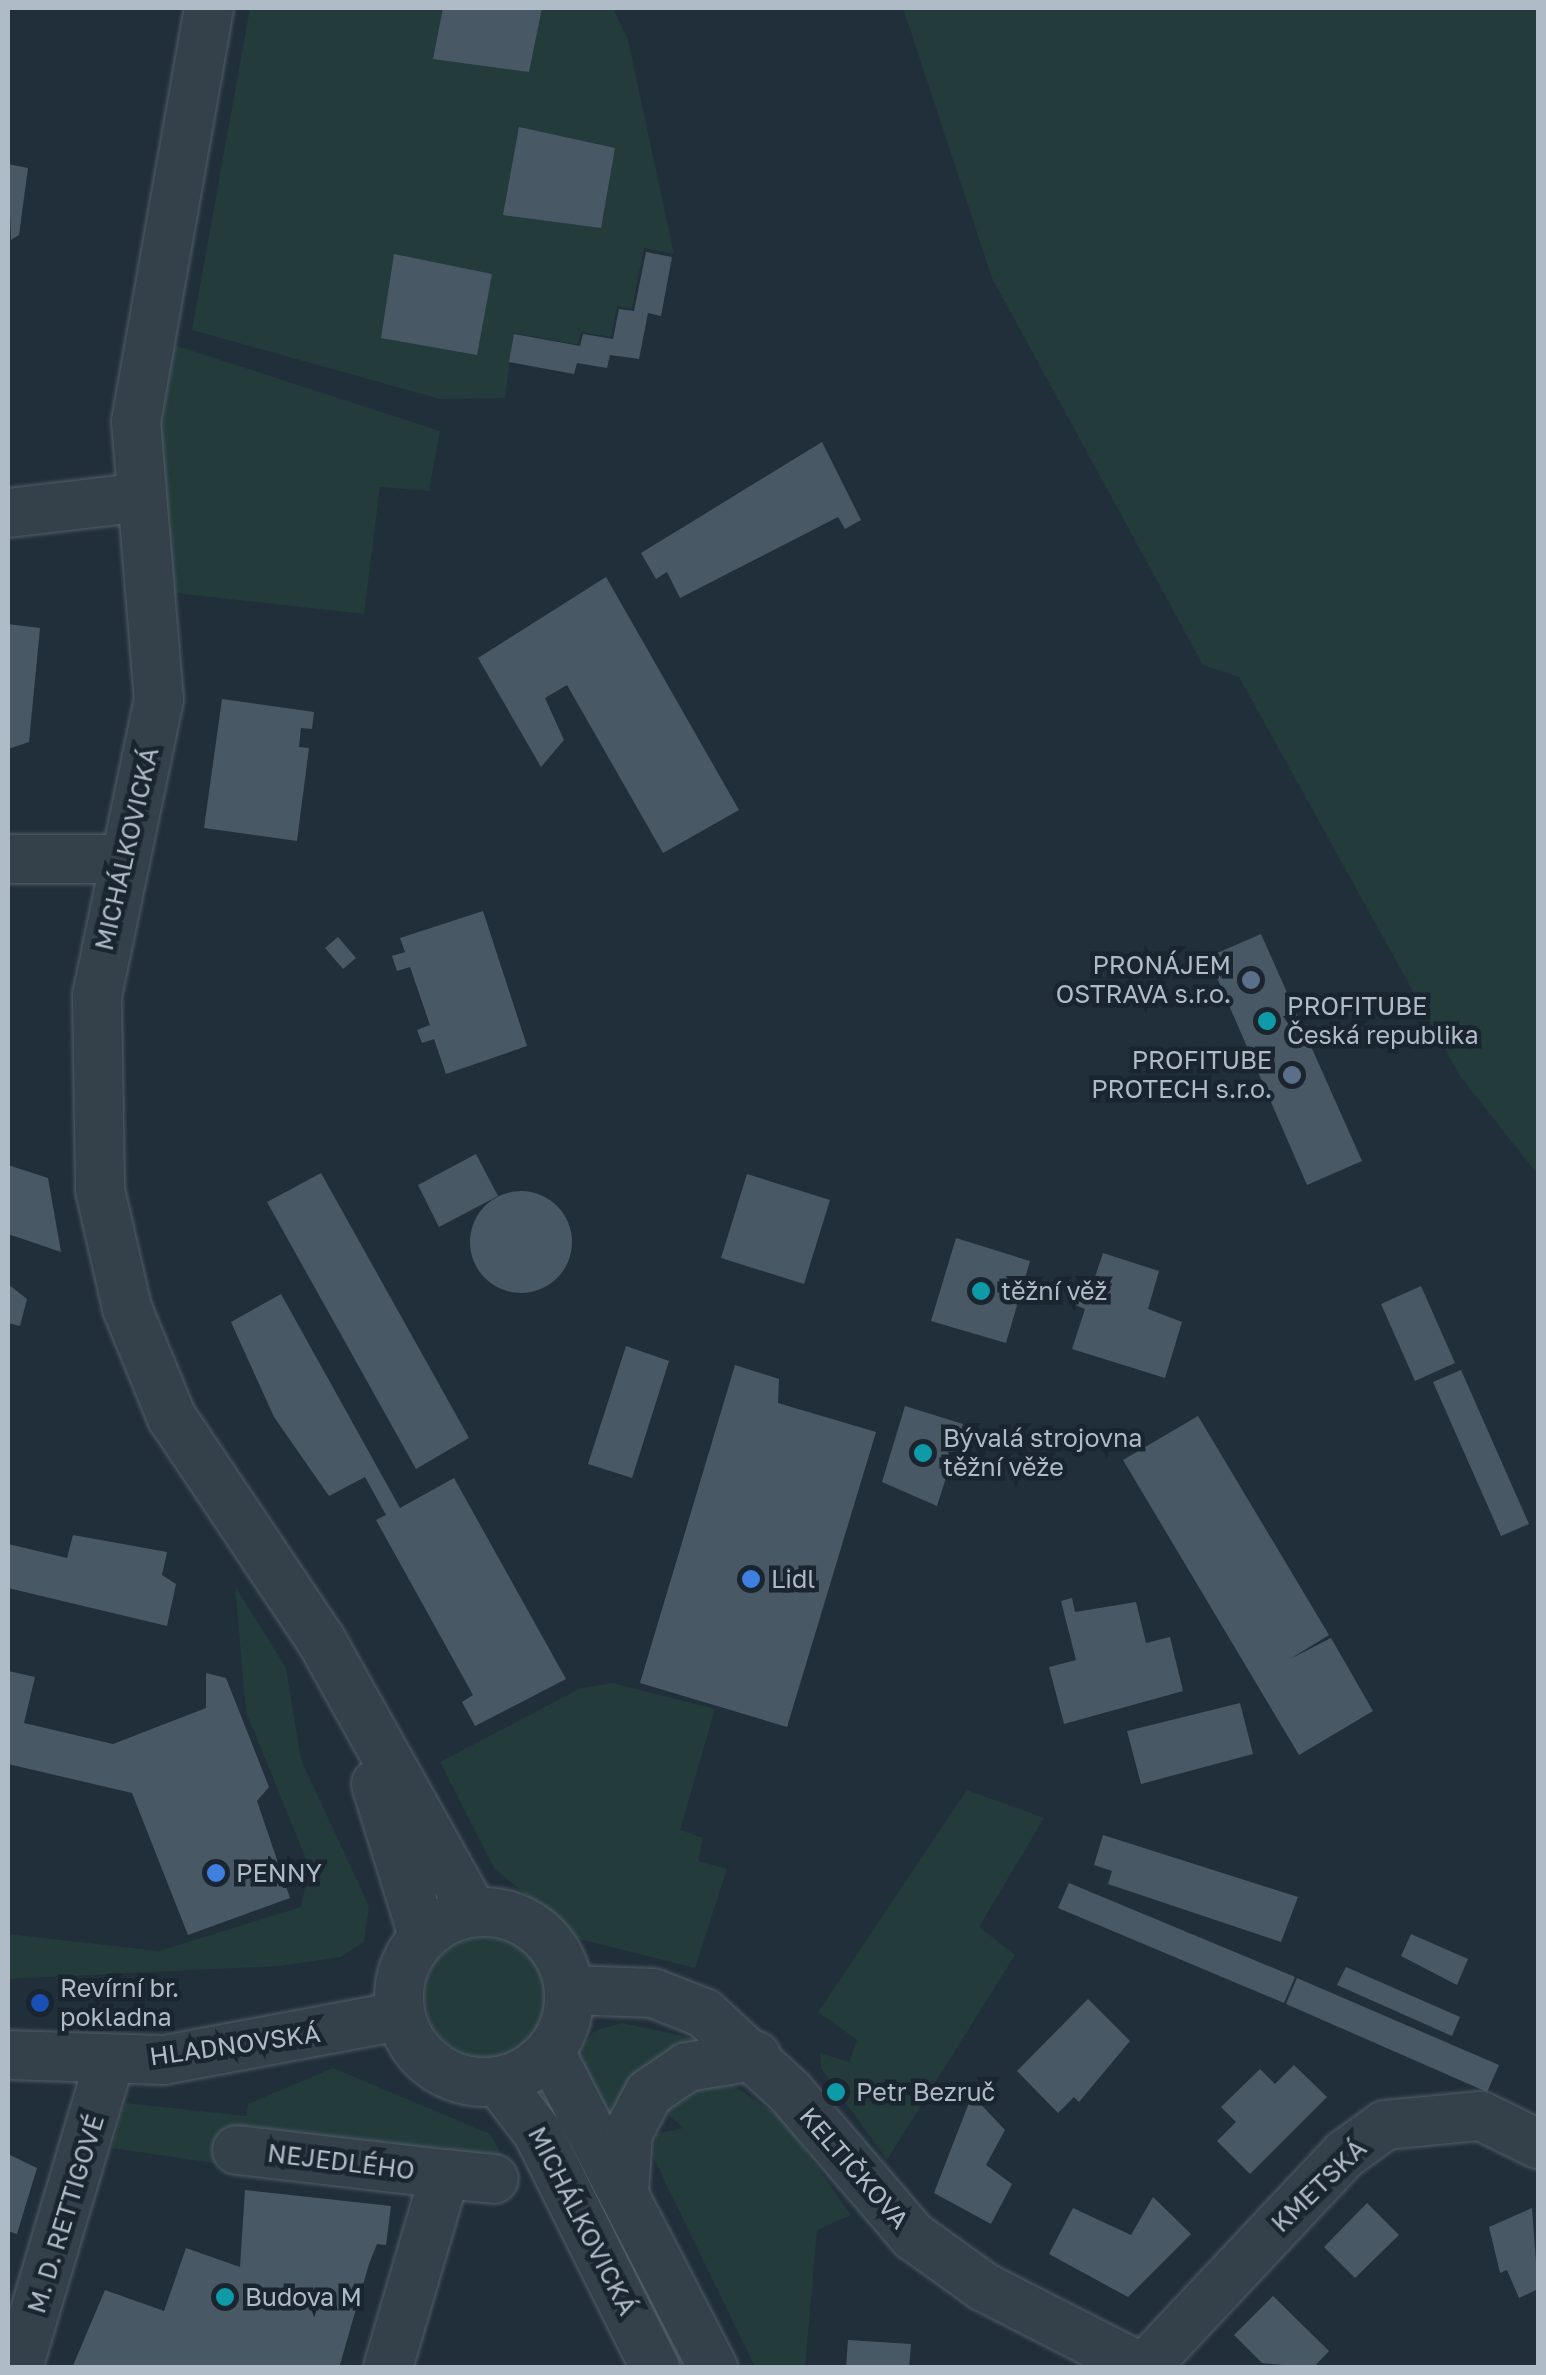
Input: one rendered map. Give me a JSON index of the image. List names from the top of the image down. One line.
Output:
{"streets":{"street":["MICHÁLKOVICKÁ","HLADNOVSKÁ","NEJEDLÉHO","KELTIČKOVA","KMETSKÁ","M. D. RETTIGOVÉ"]},"crossings":[["MICHÁLKOVICKÁ","HLADNOVSKÁ"],["MICHÁLKOVICKÁ","KELTIČKOVA"],["HLADNOVSKÁ","KELTIČKOVA"],["HLADNOVSKÁ","M. D. RETTIGOVÉ"],["KELTIČKOVA","KMETSKÁ"]],"places":["PRONÁJEM OSTRAVA s.r.o.","PROFITUBE Česká republika","PROFITUBE PROTECH s.r.o.","těžní věž","Bývalá strojovna těžní věže","Lidl","PENNY","Revírní br. pokladna","Petr Bezruč","Budova M"]}
